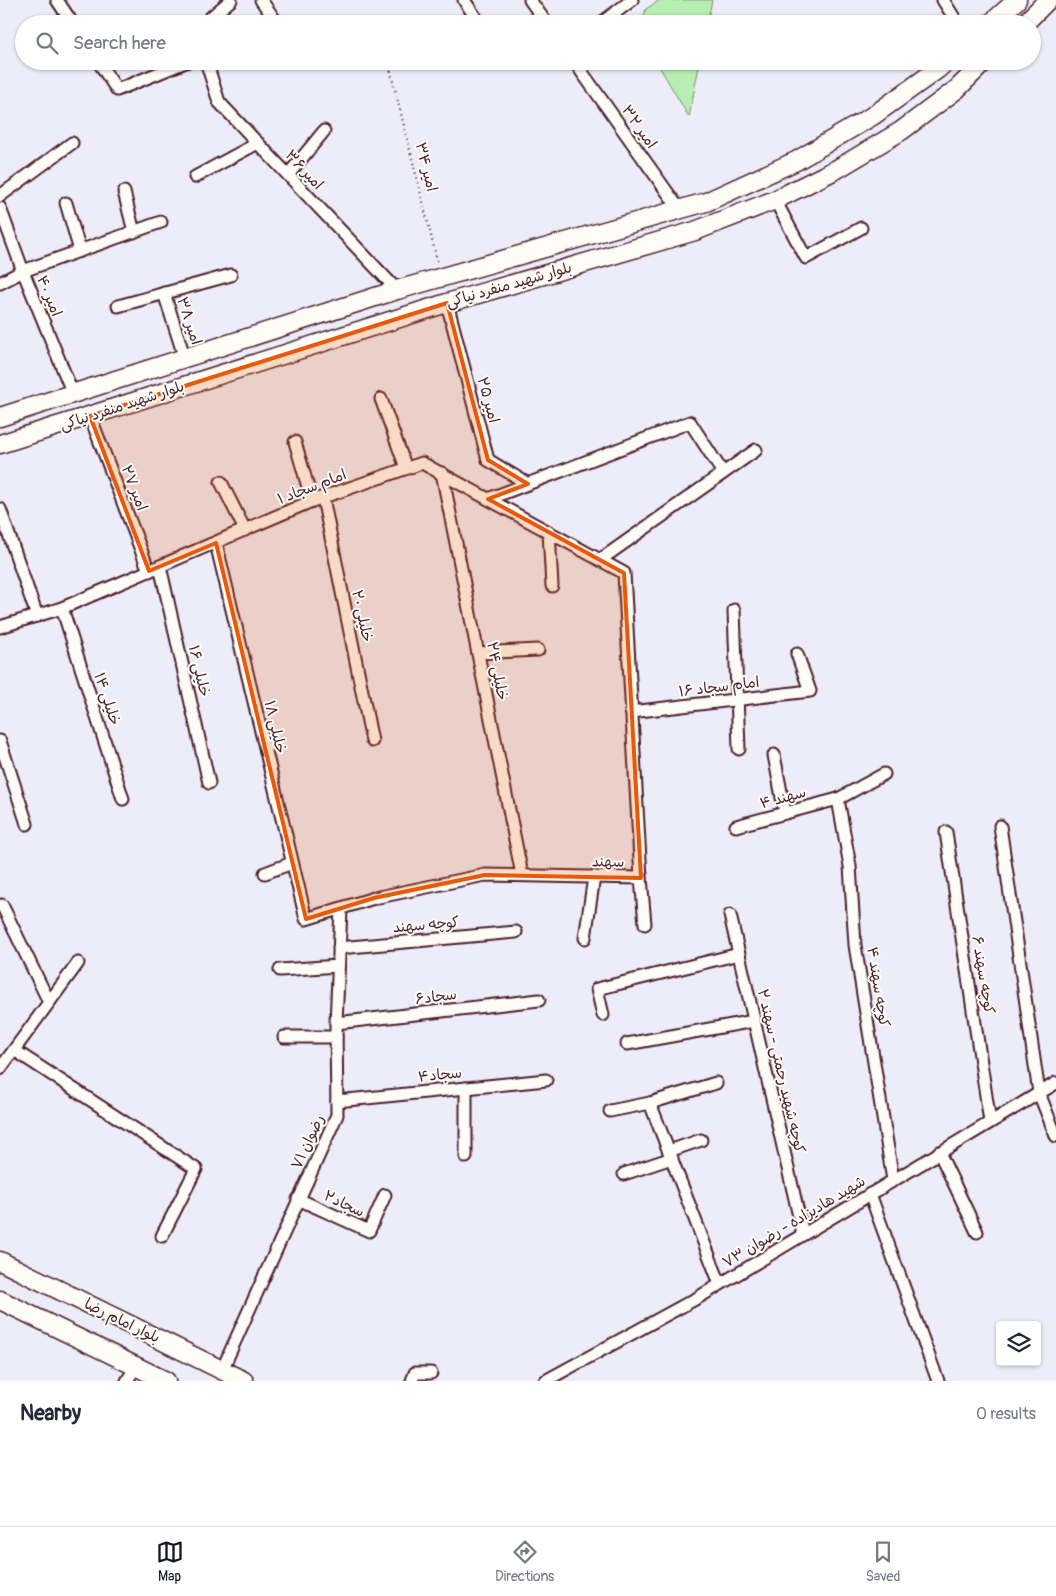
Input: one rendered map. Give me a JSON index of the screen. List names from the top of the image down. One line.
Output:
{"streets":{"main road":["بلوار شهید منفرد نیاکی","بلوار امام رضا"],"street":["امیر ۳۲","امیر ۳۶","امیر ۴۰","امیر ۳۸","امیر ۲۵","امام سجاد ۱","امیر ۲۷","خلیلی ۲۰","خلیلی ۱۶","خلیلی ۲۴","امام سجاد ۱۶","خلیلی ۱۴","خلیلی ۱۸","سهند ۴","سهند","كوچه سهند","کوچه سهند ۶","کوچه سهند ۴","سجاد۶","کوچه شهید رحمتی - سهند ۲","سجاد۴","رضوان ۷۱","سجاد۲","شهید هادیزاده - رضوان ۷۳"],"path":["امیر ۳۴"]},"crossings":[["امیر ۳۲","بلوار شهید منفرد نیاکی"],["امیر ۳۴","بلوار شهید منفرد نیاکی"],["امیر ۳۶","بلوار شهید منفرد نیاکی"],["بلوار شهید منفرد نیاکی","امیر ۴۰"],["بلوار شهید منفرد نیاکی","امیر ۳۸"],["بلوار شهید منفرد نیاکی","امیر ۲۵"],["بلوار شهید منفرد نیاکی","امیر ۲۷"],["امام سجاد ۱","امیر ۲۷"],["امام سجاد ۱","خلیلی ۲۰"],["امام سجاد ۱","خلیلی ۱۶"],["امام سجاد ۱","خلیلی ۲۴"],["امام سجاد ۱","خلیلی ۱۴"],["امام سجاد ۱","خلیلی ۱۸"],["امام سجاد ۱","سهند"],["امیر ۲۷","خلیلی ۱۶"],["خلیلی ۲۴","سهند"],["امام سجاد ۱۶","سهند"],["خلیلی ۱۸","سهند"],["سهند ۴","کوچه سهند ۴"],["سهند","رضوان ۷۱"],["كوچه سهند","رضوان ۷۱"],["کوچه سهند ۶","شهید هادیزاده - رضوان ۷۳"],["کوچه سهند ۴","شهید هادیزاده - رضوان ۷۳"],["سجاد۶","رضوان ۷۱"],["کوچه شهید رحمتی - سهند ۲","شهید هادیزاده - رضوان ۷۳"],["سجاد۴","رضوان ۷۱"],["رضوان ۷۱","سجاد۲"],["رضوان ۷۱","بلوار امام رضا"]],"page":{"search":"Search here","heading":["Nearby","0 results"],"nav":["Map","Directions","Saved"]}}
